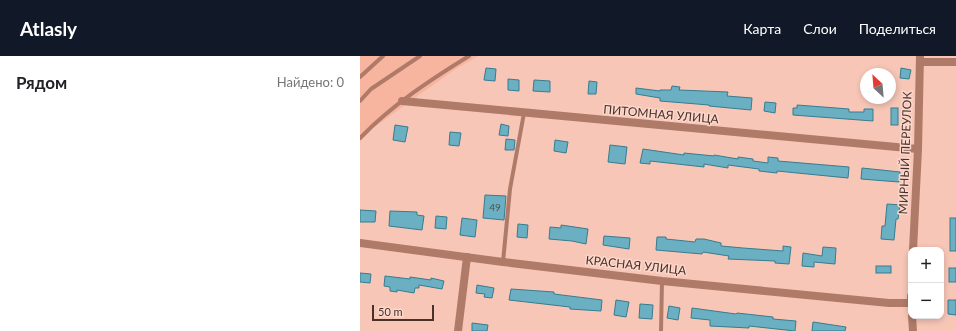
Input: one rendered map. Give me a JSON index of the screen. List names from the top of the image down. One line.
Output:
{"streets":{"street":["ПИТОМНАЯ УЛИЦА","МИРНЫЙ ПЕРЕУЛОК","КРАСНАЯ УЛИЦА"]},"crossings":[["ПИТОМНАЯ УЛИЦА","МИРНЫЙ ПЕРЕУЛОК"]],"house_numbers":["49"],"scale_bar":"50 m","north":"top left","page":{"header":"Atlasly","nav":["Карта","Слои","Поделиться"],"heading":["Рядом","Найдено: 0"],"map_buttons":["+","−"],"scale":"50 m"}}
